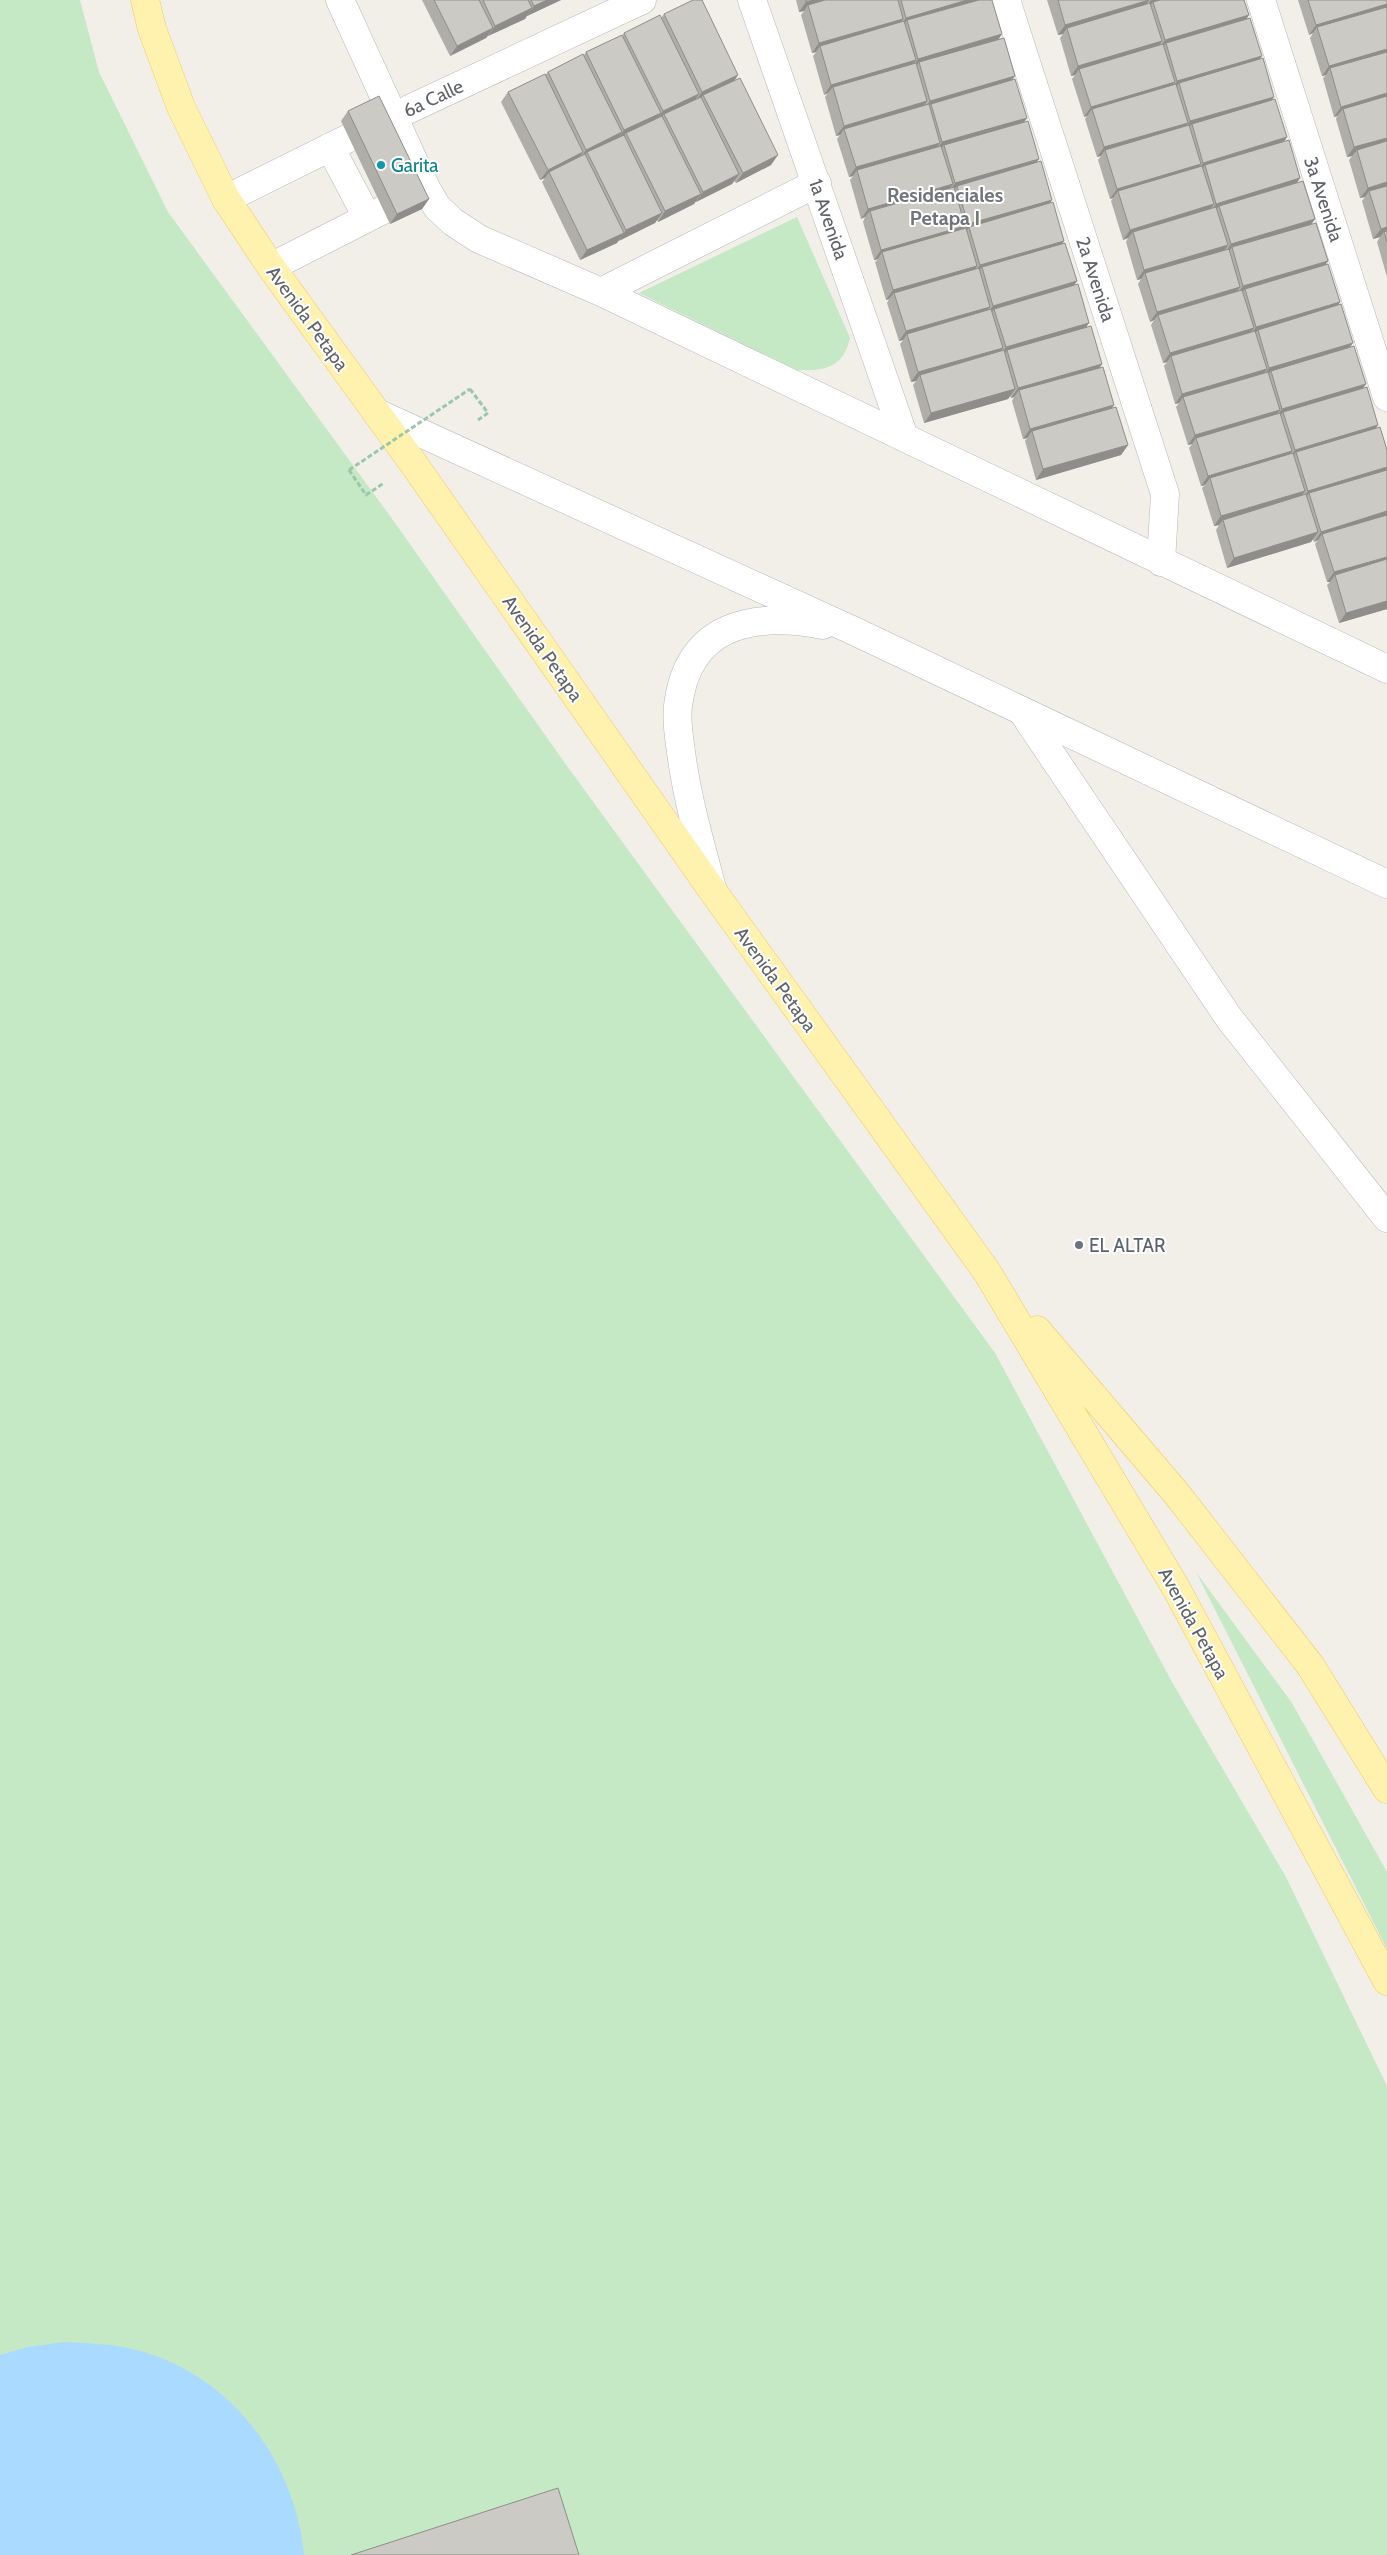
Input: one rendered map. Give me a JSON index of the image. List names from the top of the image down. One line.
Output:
{"streets":{"main road":["Avenida Petapa"],"street":["6a Calle","3a Avenida","1a Avenida","2a Avenida"]},"crossings":[["6a Calle","Avenida Petapa"]],"districts":["Residenciales Petapa I"],"places":["Garita","EL ALTAR"]}
